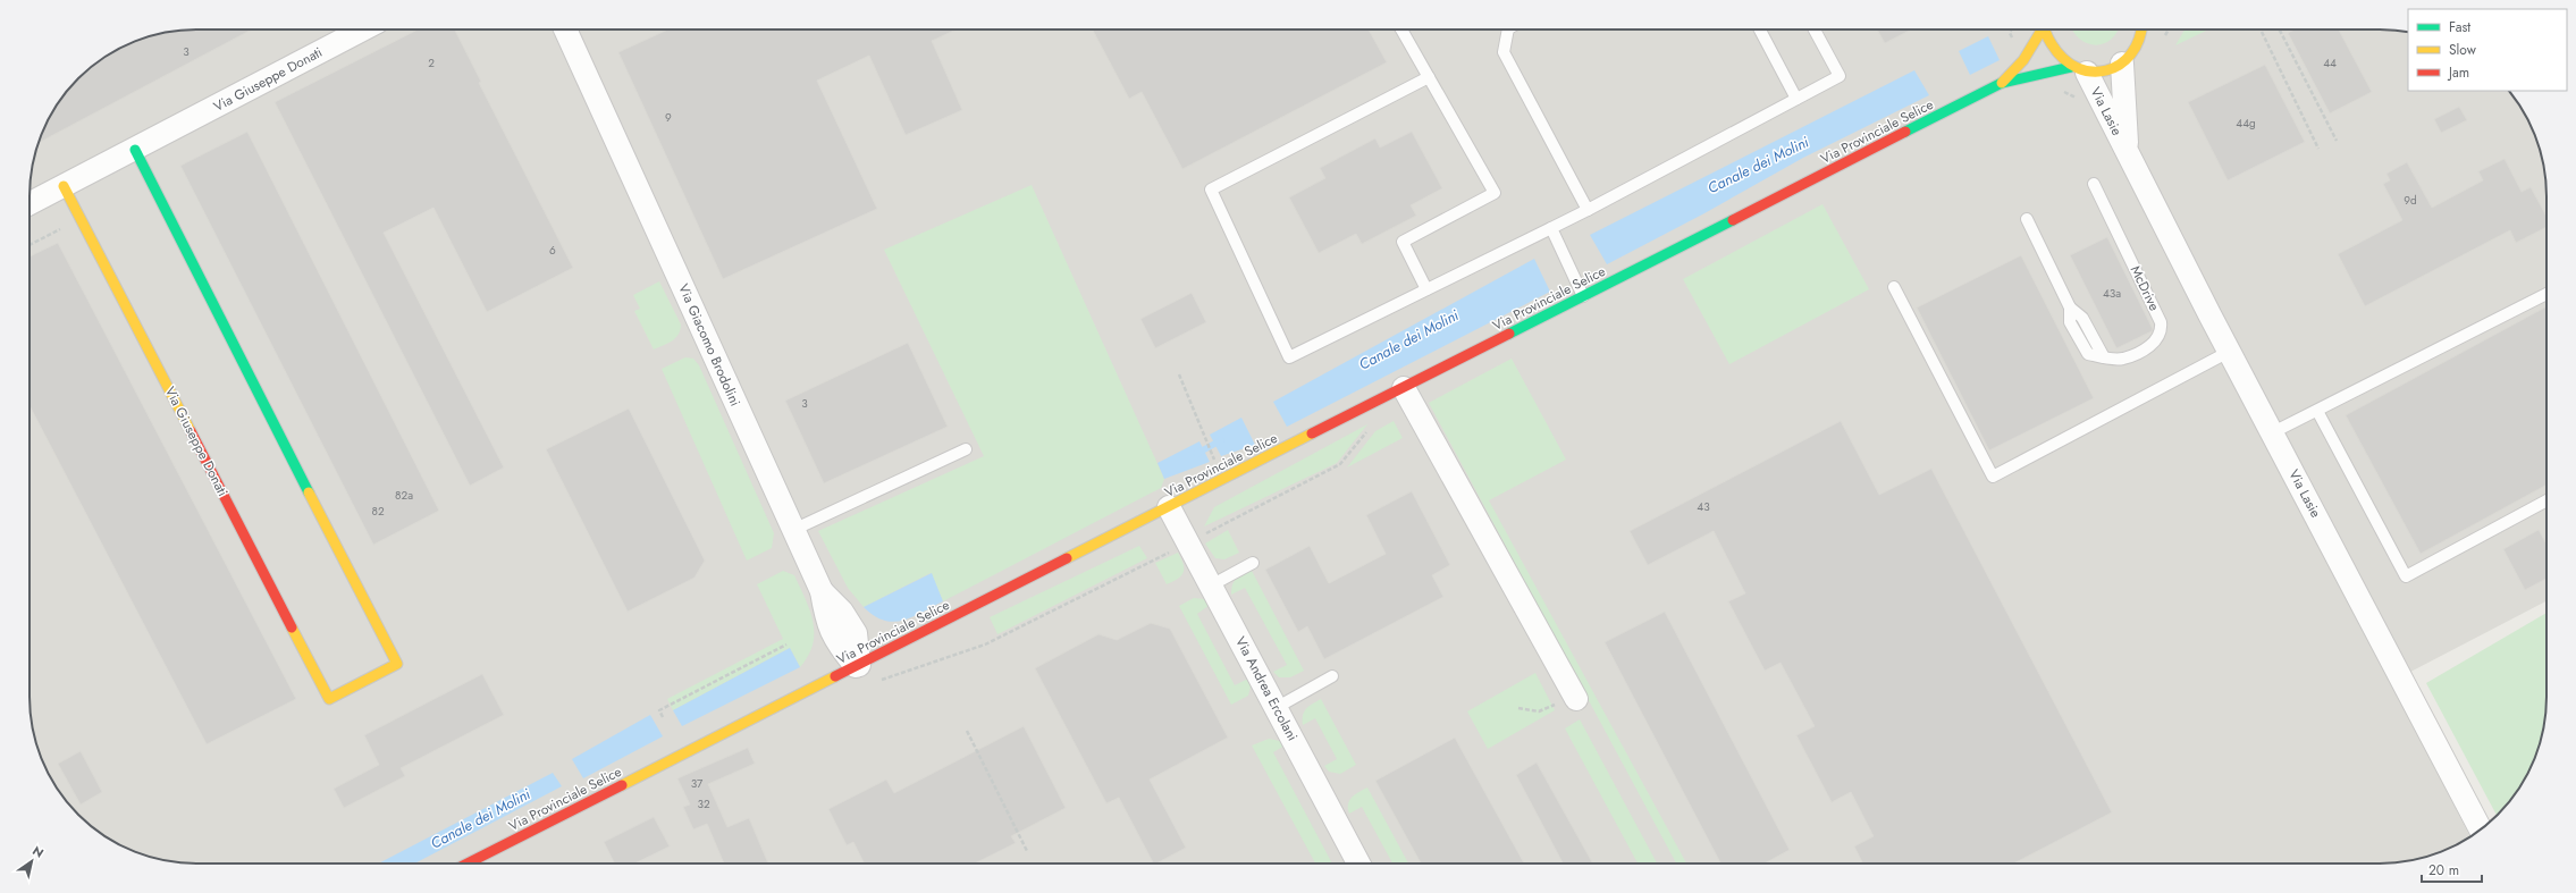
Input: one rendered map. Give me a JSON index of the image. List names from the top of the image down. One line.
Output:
{"streets":{"main road":["Via Giuseppe Donati","Via Provinciale Selice"],"street":["Via Lasie","Via Giacomo Brodolini","Via Andrea Ercolani"],"lane":["McDrive"]},"crossings":[["Via Lasie","Via Provinciale Selice"],["Via Provinciale Selice","Via Andrea Ercolani"]],"water":["Canale dei Molini"],"house_numbers":["3","2","44","9","44g","9d","6","43a","3","82a","43","82","37","32"],"legend":["Fast","Slow","Jam"],"scale_bar":"20 m","north":"top right"}
